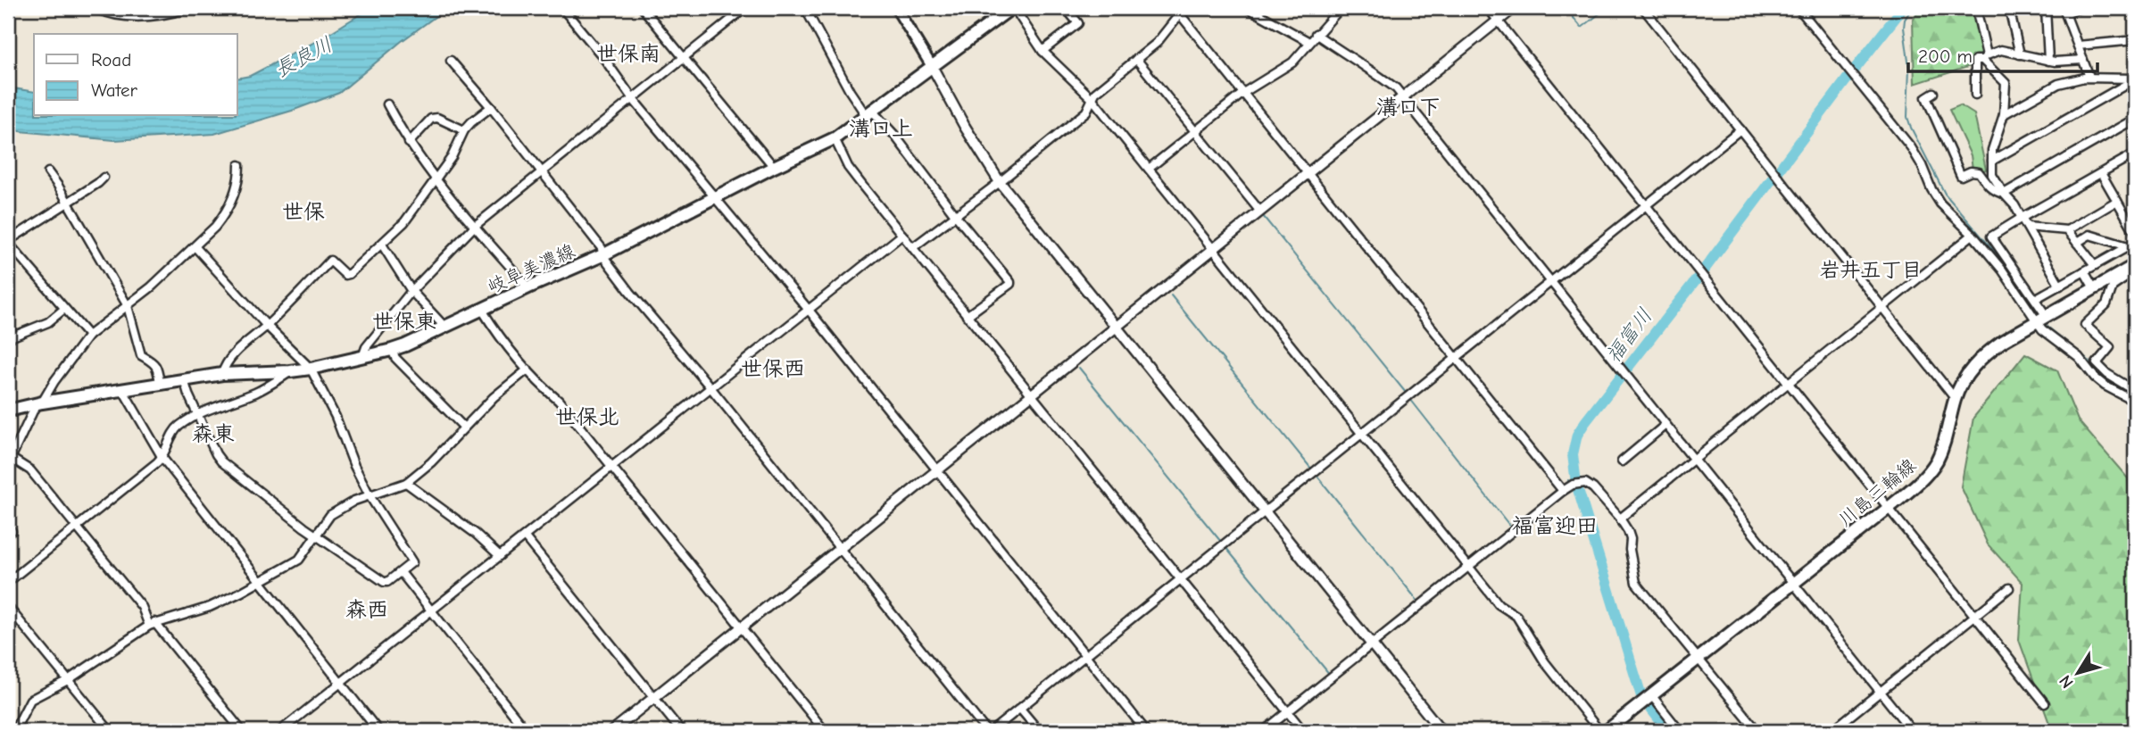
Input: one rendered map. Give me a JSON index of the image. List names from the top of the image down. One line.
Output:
{"streets":{"main road":["岐阜美濃線","川島三輪線"]},"districts":["世保南","溝口下","溝口上","世保","岩井五丁目","世保東","世保西","世保北","森東","福富迎田","森西"],"water":["長良川","福富川"],"legend":["Road","Water"],"scale_bar":"200 m","north":"bottom left"}
